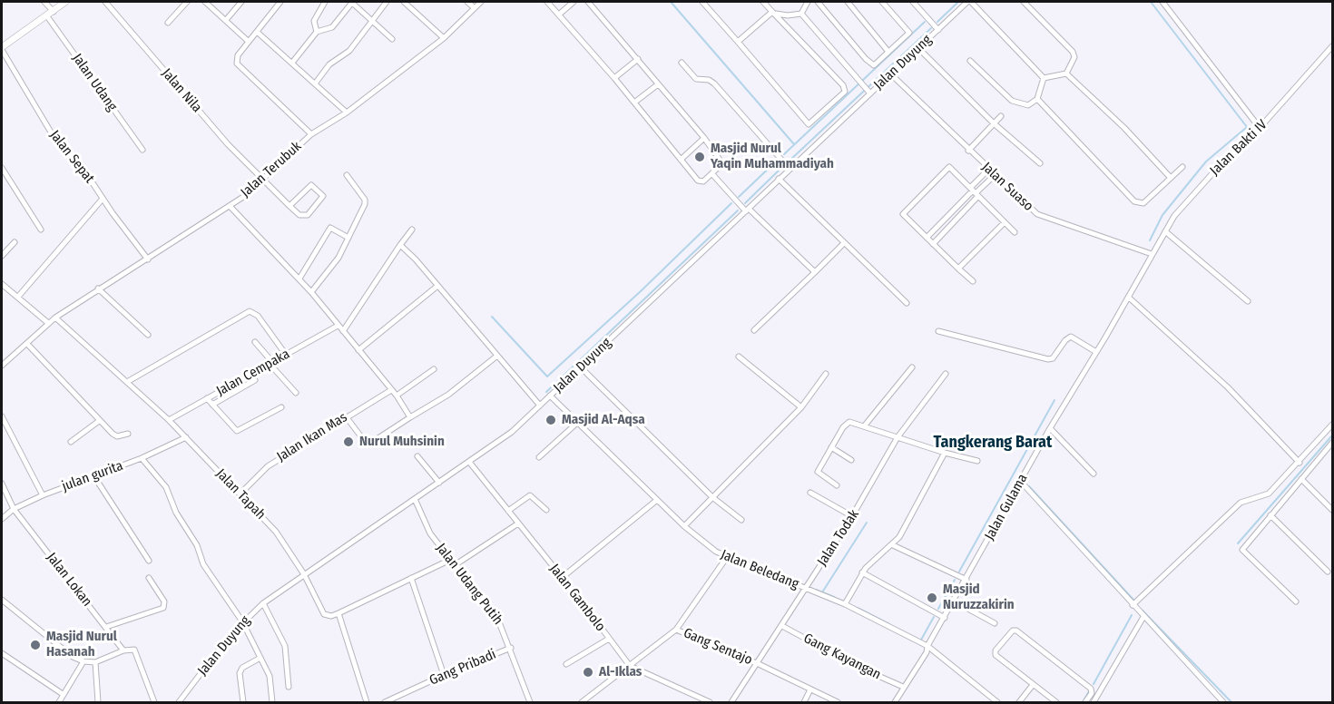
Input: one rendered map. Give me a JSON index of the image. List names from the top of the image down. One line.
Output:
{"streets":{"street":["Jalan Duyung","Jalan Udang","Jalan Nila","Jalan Bakti IV","Jalan Sepat","Jalan Terubuk","Jalan Suaso","Jalan Cempaka","Jalan Ikan Mas","julan gurita","Jalan Tapah","Jalan Gulama","Jalan Todak","Jalan Beledang","Jalan Lokan","Jalan Udang Putih","Jalan Gambolo","Gang Sentajo","Gang Kayangan","Gang Pribadi"]},"crossings":[["Jalan Duyung","Jalan Suaso"],["Jalan Duyung","Jalan Tapah"],["Jalan Duyung","Jalan Beledang"],["Jalan Duyung","Jalan Udang Putih"],["Jalan Duyung","Jalan Gambolo"],["Jalan Nila","Jalan Terubuk"],["Jalan Bakti IV","Jalan Suaso"],["Jalan Bakti IV","Jalan Gulama"],["Jalan Sepat","Jalan Terubuk"],["Jalan Terubuk","Jalan Tapah"],["Jalan Suaso","Jalan Gulama"],["Jalan Cempaka","Jalan Tapah"],["Jalan Ikan Mas","Jalan Tapah"],["julan gurita","Jalan Tapah"],["julan gurita","Jalan Lokan"],["Jalan Gulama","Jalan Beledang"],["Jalan Gulama","Gang Kayangan"],["Jalan Todak","Jalan Beledang"],["Jalan Todak","Gang Sentajo"],["Jalan Todak","Gang Kayangan"],["Jalan Udang Putih","Gang Pribadi"]],"districts":["Tangkerang Barat"],"places":["Masjid Nurul Yaqin Muhammadiyah","Masjid Al-Aqsa","Nurul Muhsinin","Masjid Nuruzzakirin","Masjid Nurul Hasanah","Al-Iklas"]}
